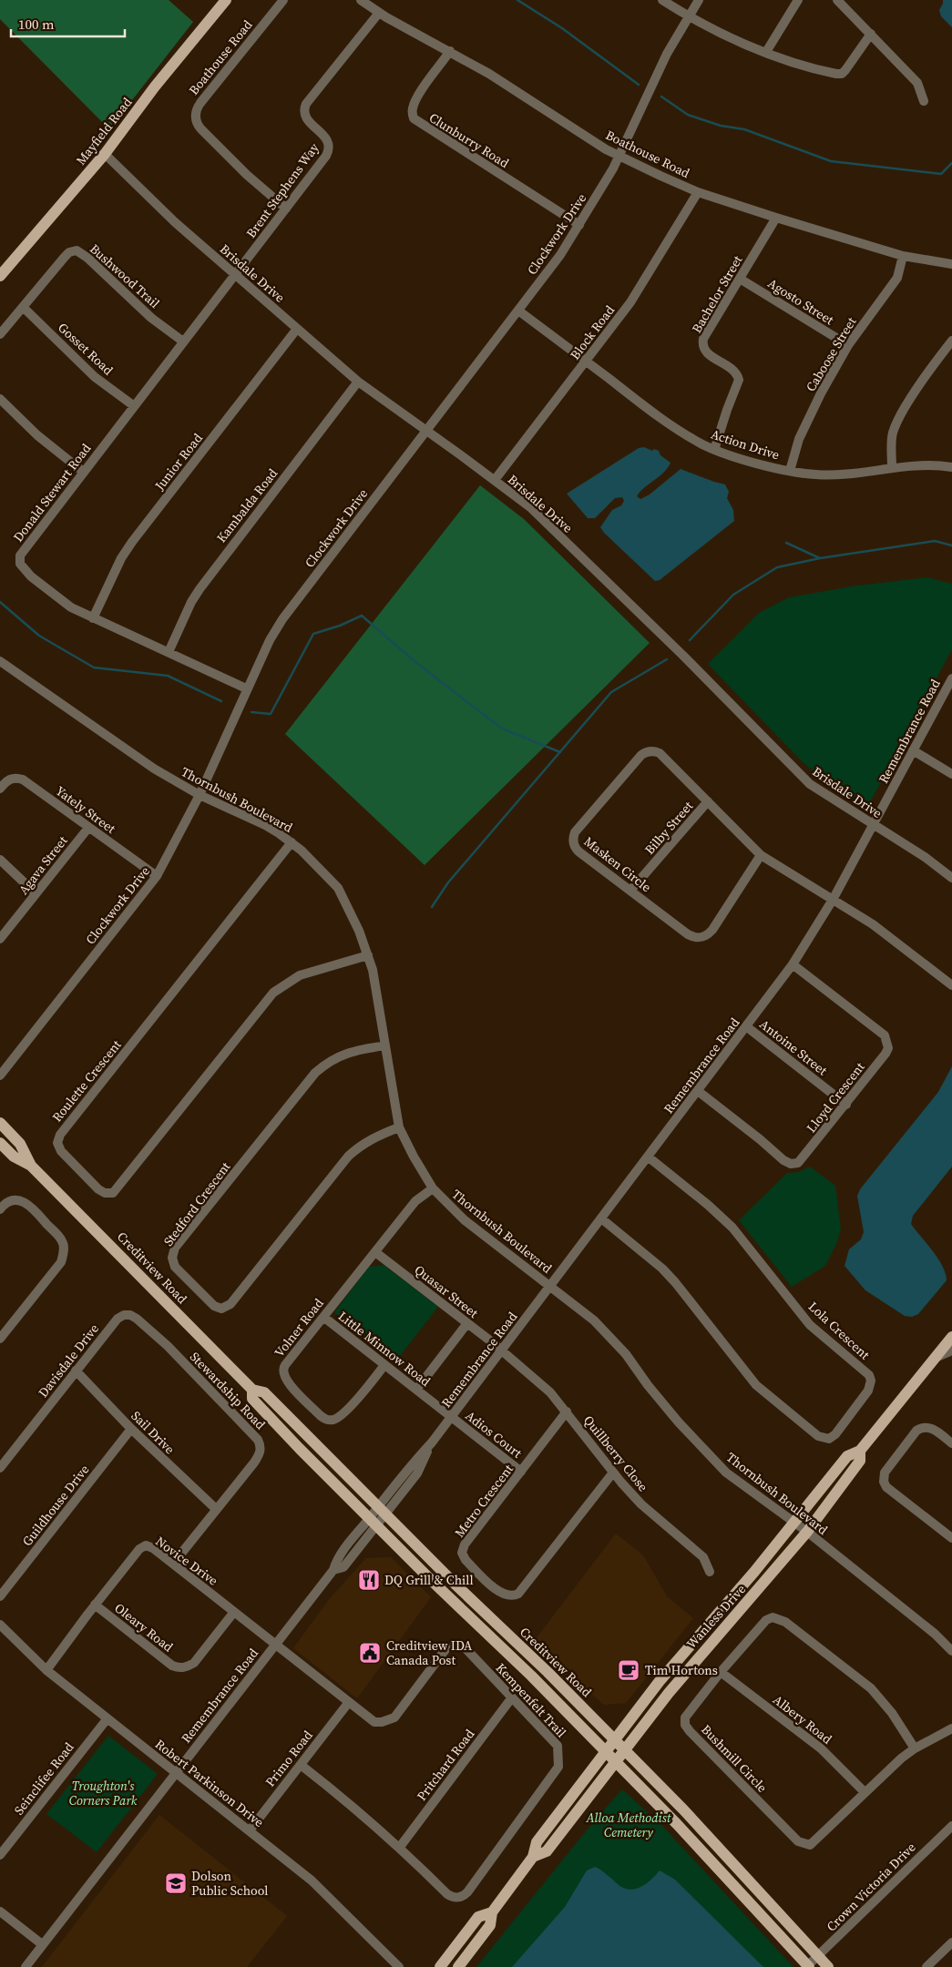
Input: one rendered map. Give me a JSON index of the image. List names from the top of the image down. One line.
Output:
{"streets":{"main road":["Mayfield Road","Creditview Road","Wanless Drive"],"street":["Boathouse Road","Clunburry Road","Brent Stephens Way","Clockwork Drive","Brisdale Drive","Bushwood Trail","Bachelor Street","Agosto Street","Block Road","Gosset Road","Caboose Street","Action Drive","Junior Road","Donald Stewart Road","Kambalda Road","Remembrance Road","Thornbush Boulevard","Yately Street","Bilby Street","Masken Circle","Agava Street","Antoine Street","Roulette Crescent","Lloyd Crescent","Stedford Crescent","Quasar Street","Volner Road","Lola Crescent","Little Minnow Road","Davisdale Drive","Stewardship Road","Sail Drive","Adios Court","Quillberry Close","Metro Crescent","Guildhouse Drive","Novice Drive","Oleary Road","Kempenfelt Trail","Albery Road","Primo Road","Bushmill Circle","Pritchard Road","Seinclifee Road","Robert Parkinson Drive","Crown Victoria Drive"]},"crossings":[["Boathouse Road","Clunburry Road"],["Boathouse Road","Brent Stephens Way"],["Boathouse Road","Clockwork Drive"],["Boathouse Road","Bachelor Street"],["Boathouse Road","Block Road"],["Boathouse Road","Caboose Street"],["Mayfield Road","Brisdale Drive"],["Clunburry Road","Clockwork Drive"],["Brent Stephens Way","Brisdale Drive"],["Brent Stephens Way","Donald Stewart Road"],["Clockwork Drive","Brisdale Drive"],["Clockwork Drive","Action Drive"],["Clockwork Drive","Donald Stewart Road"],["Clockwork Drive","Thornbush Boulevard"],["Clockwork Drive","Yately Street"],["Brisdale Drive","Block Road"],["Brisdale Drive","Junior Road"],["Brisdale Drive","Donald Stewart Road"],["Brisdale Drive","Kambalda Road"],["Brisdale Drive","Remembrance Road"],["Bushwood Trail","Gosset Road"],["Bushwood Trail","Donald Stewart Road"],["Bachelor Street","Agosto Street"],["Bachelor Street","Action Drive"],["Agosto Street","Caboose Street"],["Block Road","Action Drive"],["Gosset Road","Donald Stewart Road"],["Caboose Street","Action Drive"],["Junior Road","Donald Stewart Road"],["Donald Stewart Road","Kambalda Road"],["Remembrance Road","Thornbush Boulevard"],["Remembrance Road","Masken Circle"],["Remembrance Road","Antoine Street"],["Remembrance Road","Lloyd Crescent"],["Remembrance Road","Creditview Road"],["Remembrance Road","Quasar Street"],["Remembrance Road","Lola Crescent"],["Remembrance Road","Little Minnow Road"],["Remembrance Road","Adios Court"],["Remembrance Road","Quillberry Close"],["Remembrance Road","Novice Drive"],["Remembrance Road","Kempenfelt Trail"],["Remembrance Road","Robert Parkinson Drive"],["Thornbush Boulevard","Roulette Crescent"],["Thornbush Boulevard","Stedford Crescent"],["Thornbush Boulevard","Volner Road"],["Thornbush Boulevard","Wanless Drive"],["Yately Street","Agava Street"],["Bilby Street","Masken Circle"],["Antoine Street","Lloyd Crescent"],["Creditview Road","Wanless Drive"],["Creditview Road","Crown Victoria Drive"],["Quasar Street","Volner Road"],["Quasar Street","Quillberry Close"],["Volner Road","Little Minnow Road"],["Little Minnow Road","Adios Court"],["Davisdale Drive","Stewardship Road"],["Davisdale Drive","Sail Drive"],["Stewardship Road","Sail Drive"],["Stewardship Road","Novice Drive"],["Sail Drive","Guildhouse Drive"],["Adios Court","Metro Crescent"],["Quillberry Close","Metro Crescent"],["Novice Drive","Oleary Road"],["Novice Drive","Kempenfelt Trail"],["Novice Drive","Robert Parkinson Drive"],["Kempenfelt Trail","Primo Road"],["Kempenfelt Trail","Pritchard Road"],["Albery Road","Bushmill Circle"],["Primo Road","Robert Parkinson Drive"],["Seinclifee Road","Robert Parkinson Drive"]],"parks":["Troughton's Corners Park","Alloa Methodist Cemetery"],"places":{"restaurant":["DQ Grill & Chill"],"public building":["Creditview IDA Canada Post"],"cafe":["Tim Hortons"],"school or university":["Dolson Public School"]},"scale_bar":"100 m"}
